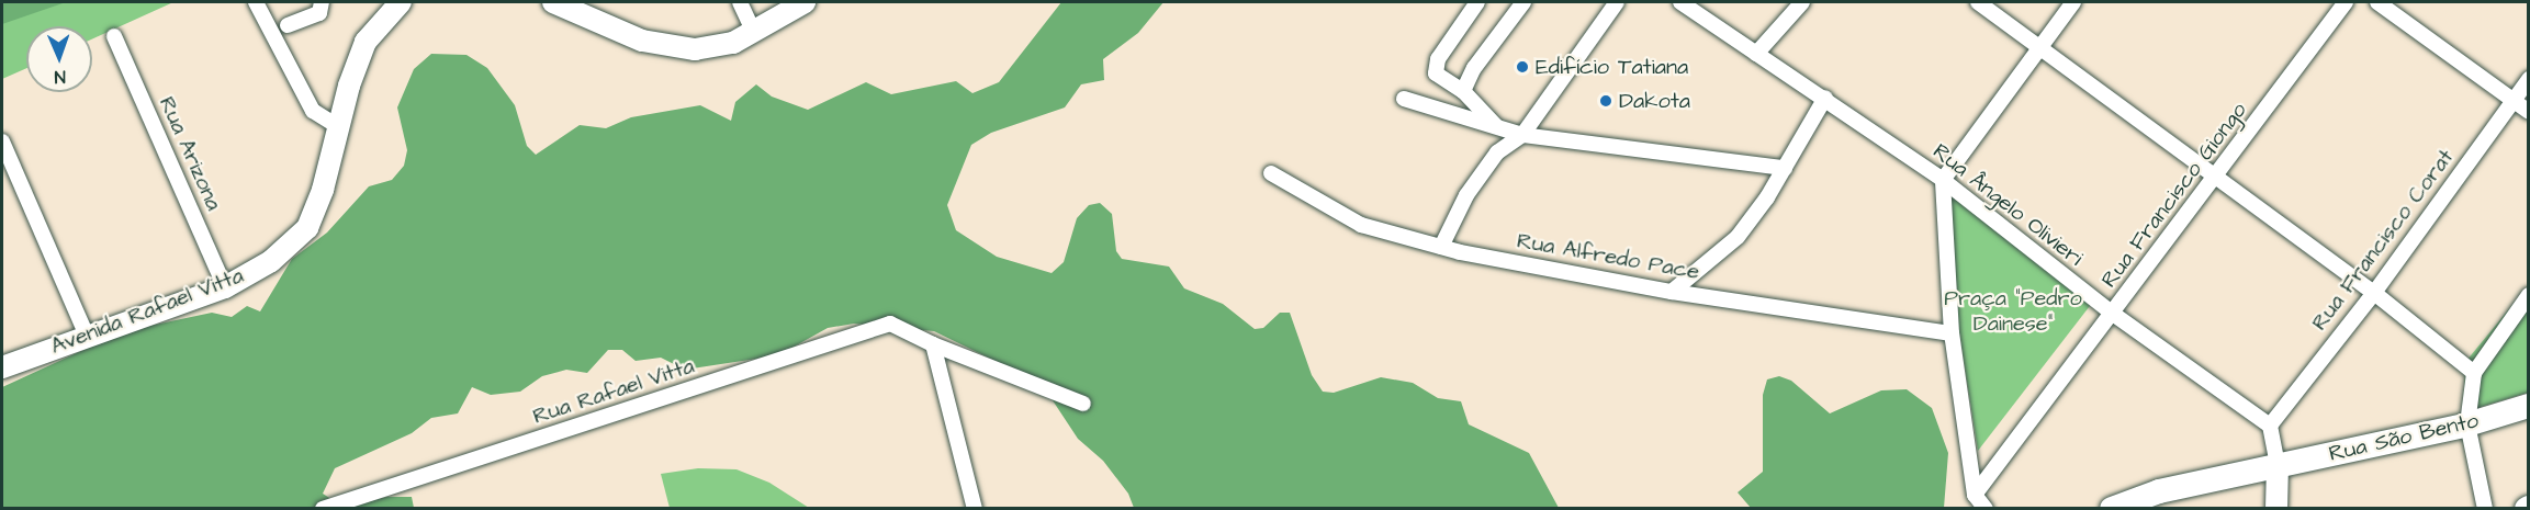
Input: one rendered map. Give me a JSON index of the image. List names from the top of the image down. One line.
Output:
{"streets":{"main road":["Avenida Rafael Vitta","Rua São Bento"],"street":["Rua Arizona","Rua Francisco Giongo","Rua Ângelo Olivieri","Rua Francisco Corat","Rua Alfredo Pace","Rua Rafael Vitta"]},"crossings":[["Rua Arizona","Avenida Rafael Vitta"],["Rua Francisco Giongo","Rua Ângelo Olivieri"],["Rua Ângelo Olivieri","Rua Francisco Corat"]],"parks":["Praça \"Pedro Dainese\""],"places":["Edifício Tatiana","Dakota"],"north":"bottom"}
